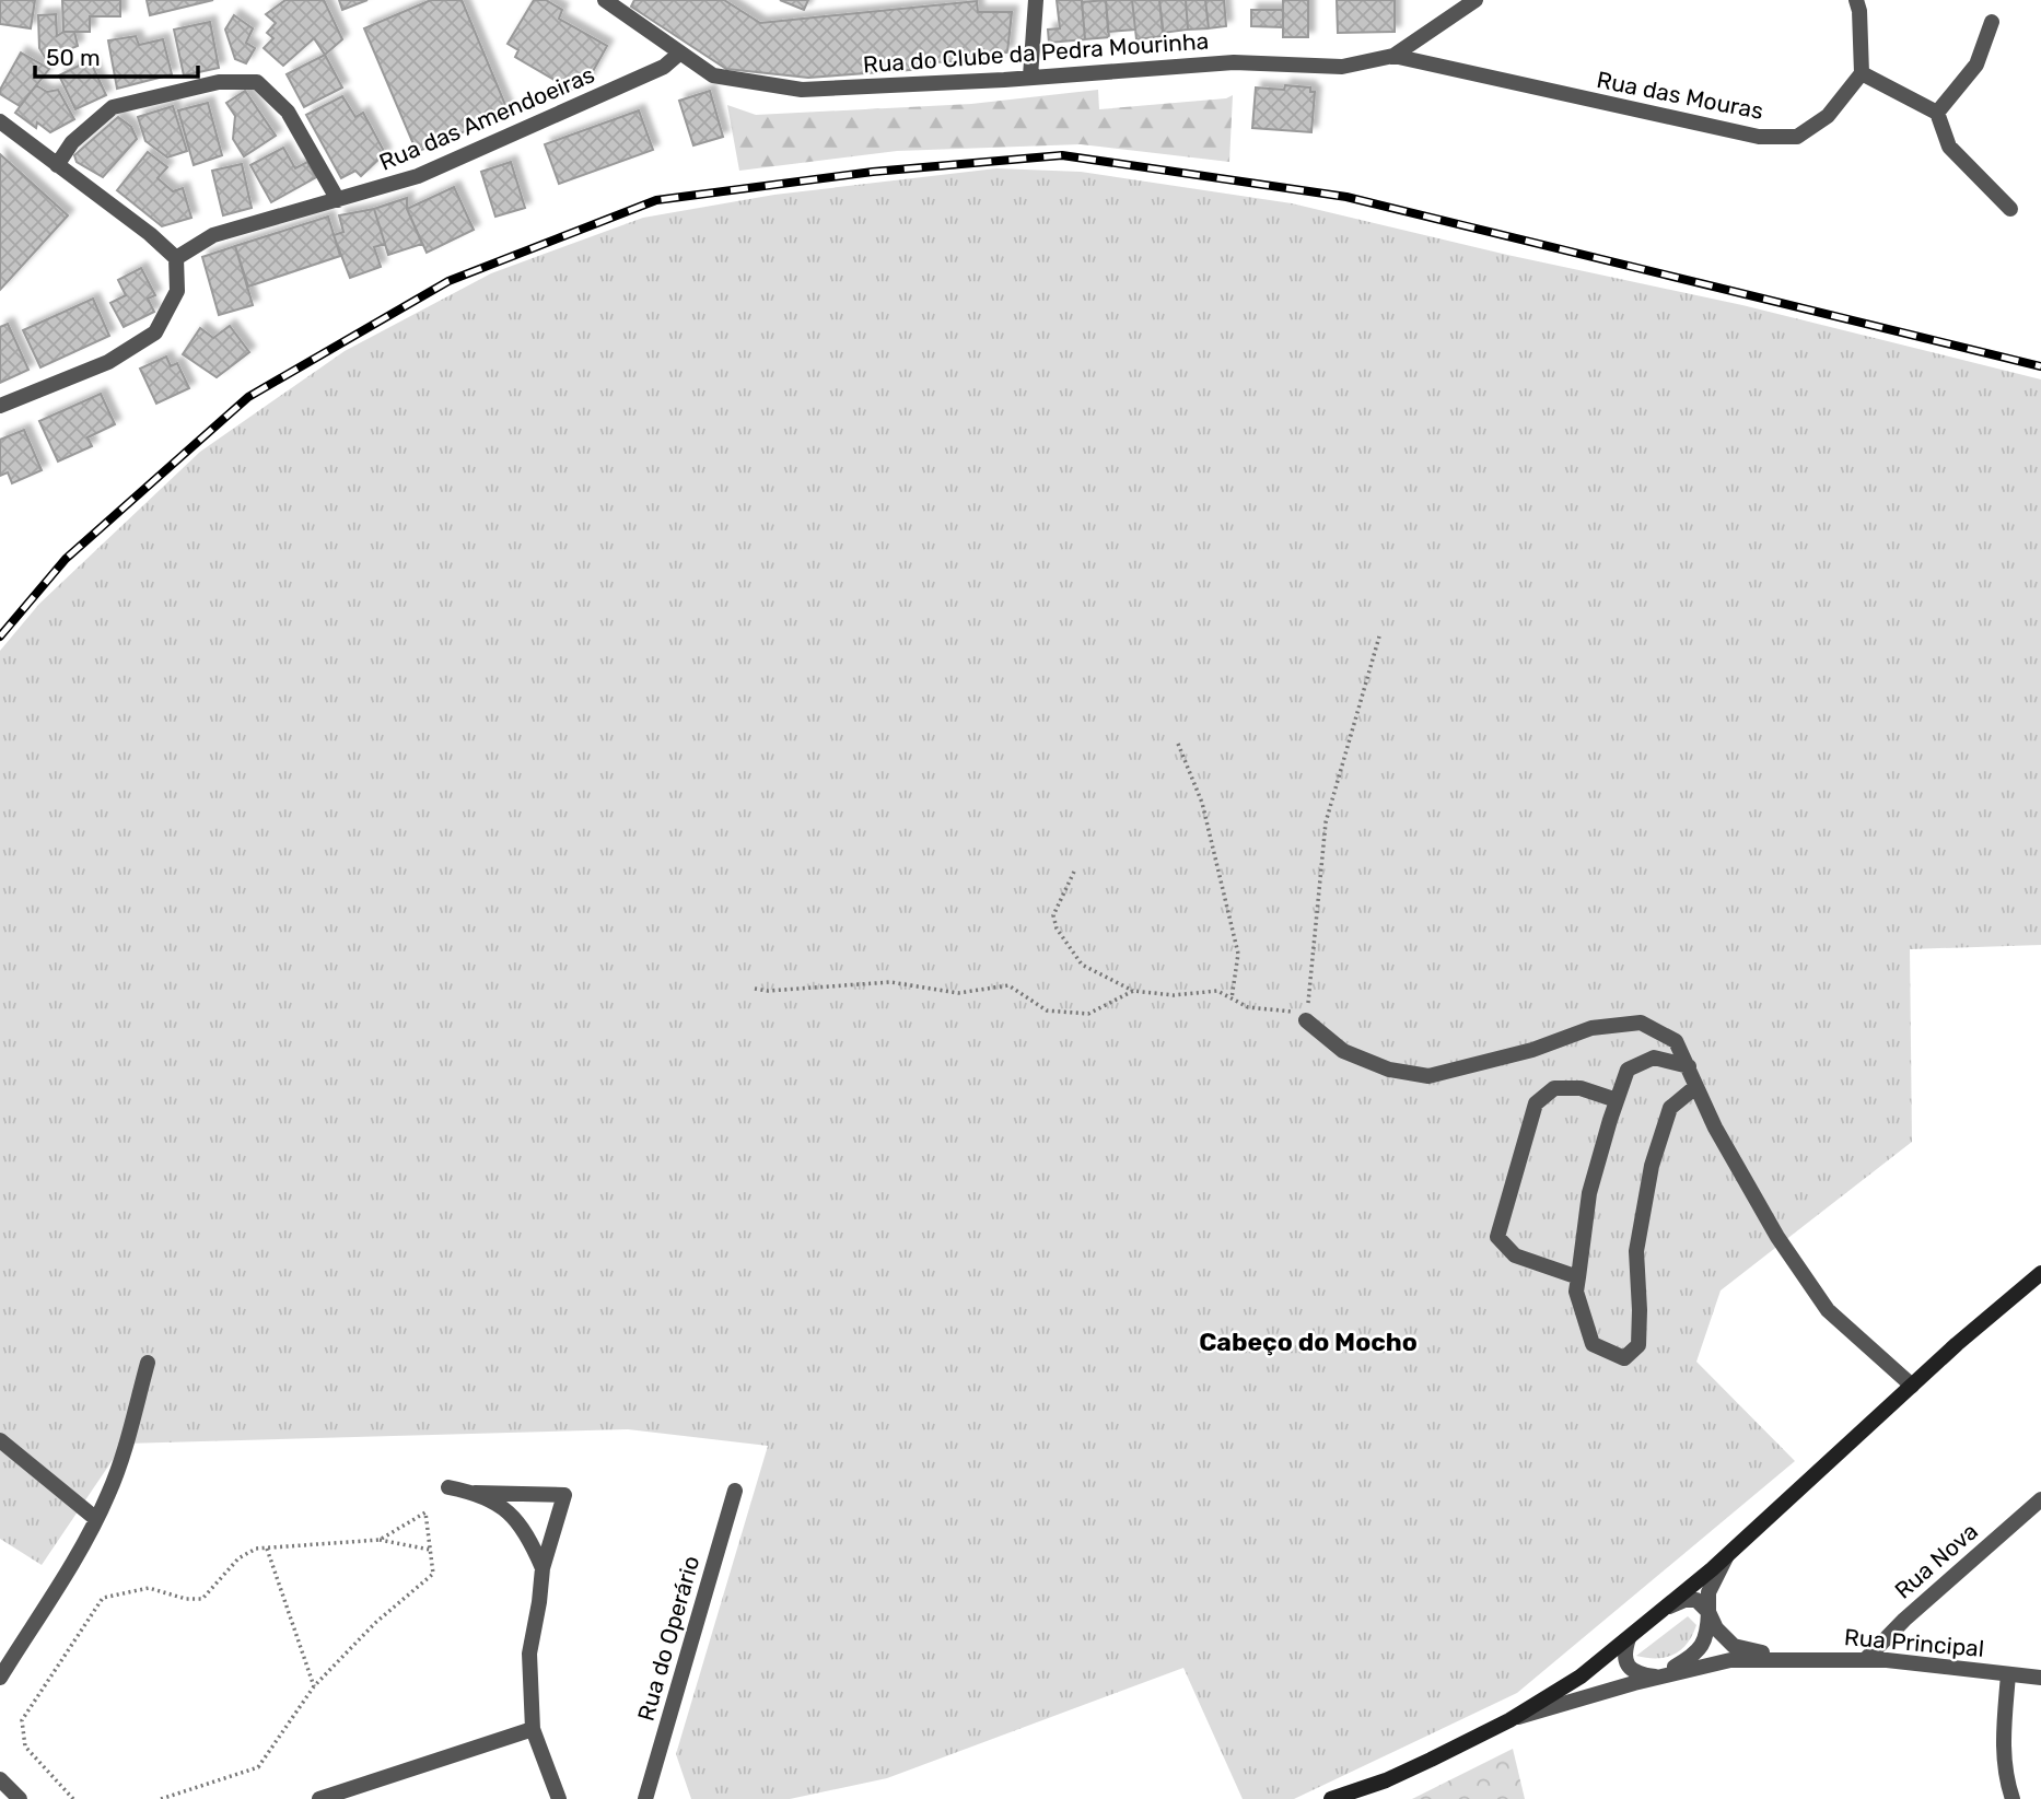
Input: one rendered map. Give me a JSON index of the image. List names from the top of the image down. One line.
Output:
{"streets":{"street":["Rua do Clube da Pedra Mourinha","Rua das Mouras","Rua das Amendoeiras","Rua Nova","Rua do Operário","Rua Principal"]},"crossings":[["Rua do Clube da Pedra Mourinha","Rua das Mouras"],["Rua do Clube da Pedra Mourinha","Rua das Amendoeiras"],["Rua Nova","Rua Principal"]],"districts":["Cabeço do Mocho"],"scale_bar":"50 m"}
